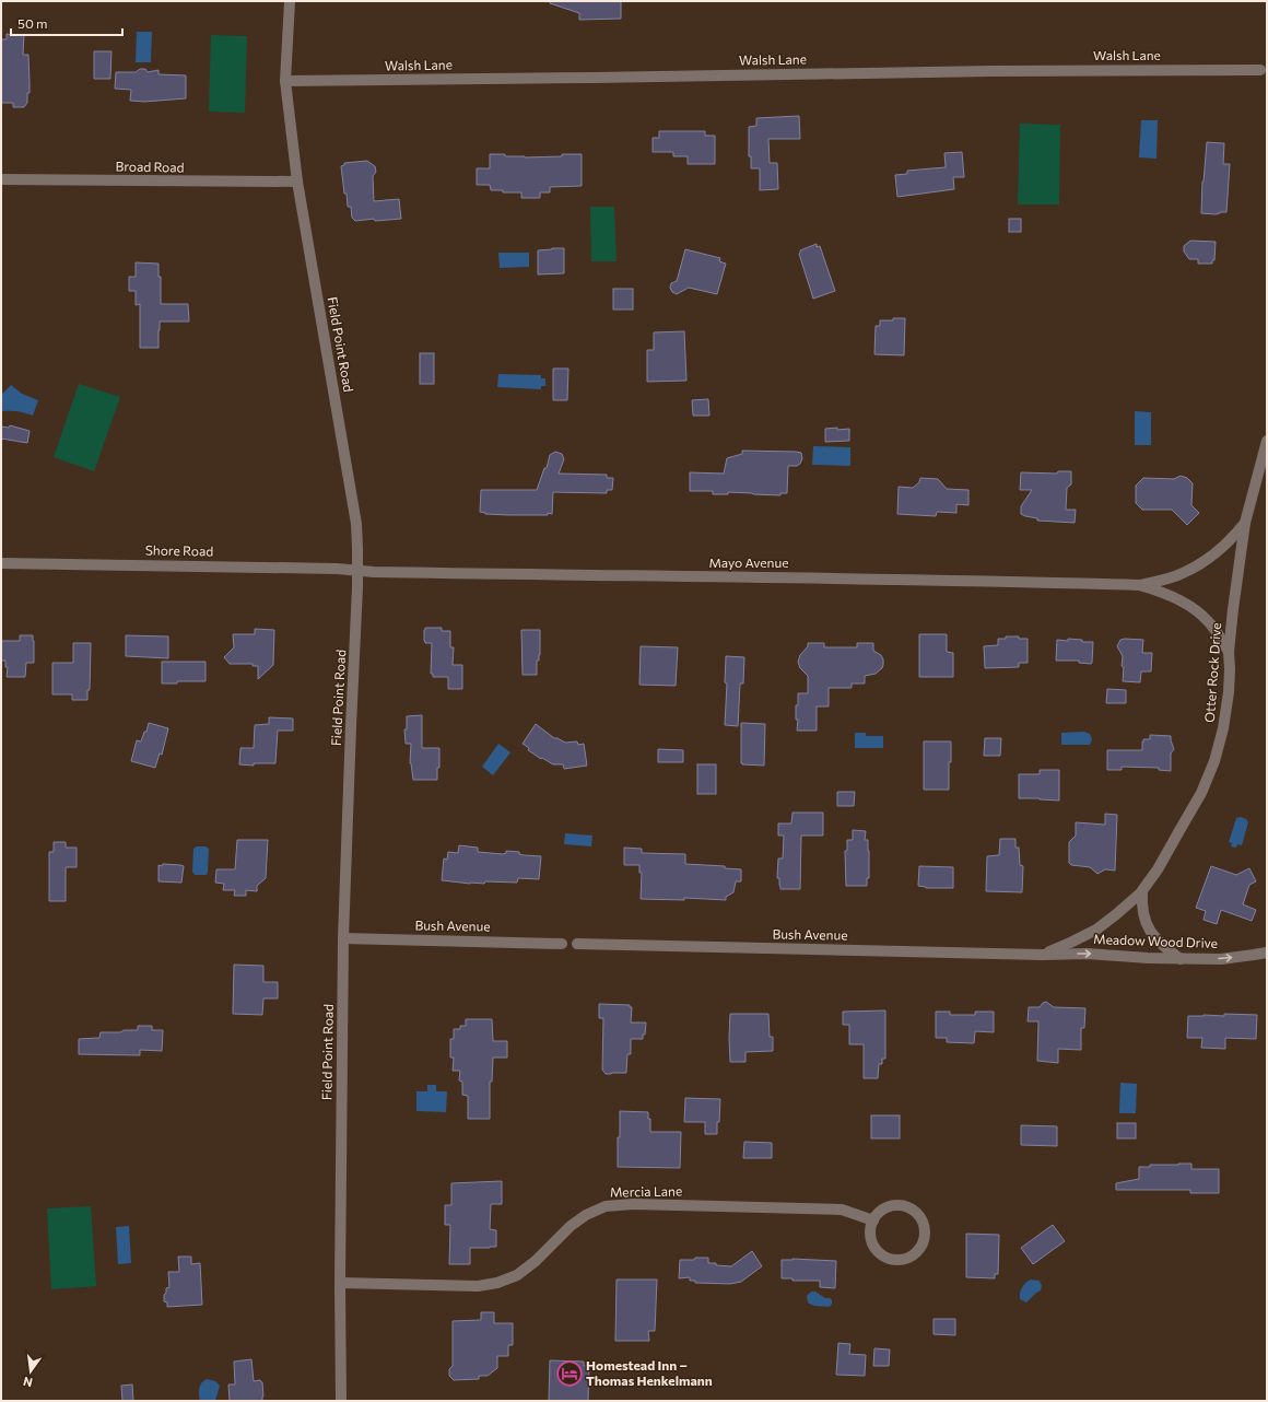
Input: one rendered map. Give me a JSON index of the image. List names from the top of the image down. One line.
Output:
{"streets":{"street":["Walsh Lane","Broad Road","Field Point Road","Shore Road","Mayo Avenue","Otter Rock Drive","Bush Avenue","Meadow Wood Drive","Mercia Lane"]},"crossings":[["Walsh Lane","Field Point Road"],["Broad Road","Field Point Road"],["Field Point Road","Shore Road"],["Field Point Road","Mayo Avenue"],["Field Point Road","Bush Avenue"],["Field Point Road","Mercia Lane"],["Shore Road","Mayo Avenue"],["Mayo Avenue","Otter Rock Drive"],["Otter Rock Drive","Bush Avenue"],["Otter Rock Drive","Meadow Wood Drive"],["Bush Avenue","Meadow Wood Drive"]],"one_way":["Meadow Wood Drive"],"places":{"hotel":["Homestead Inn – Thomas Henkelmann"]},"scale_bar":"50 m","north":"bottom"}
